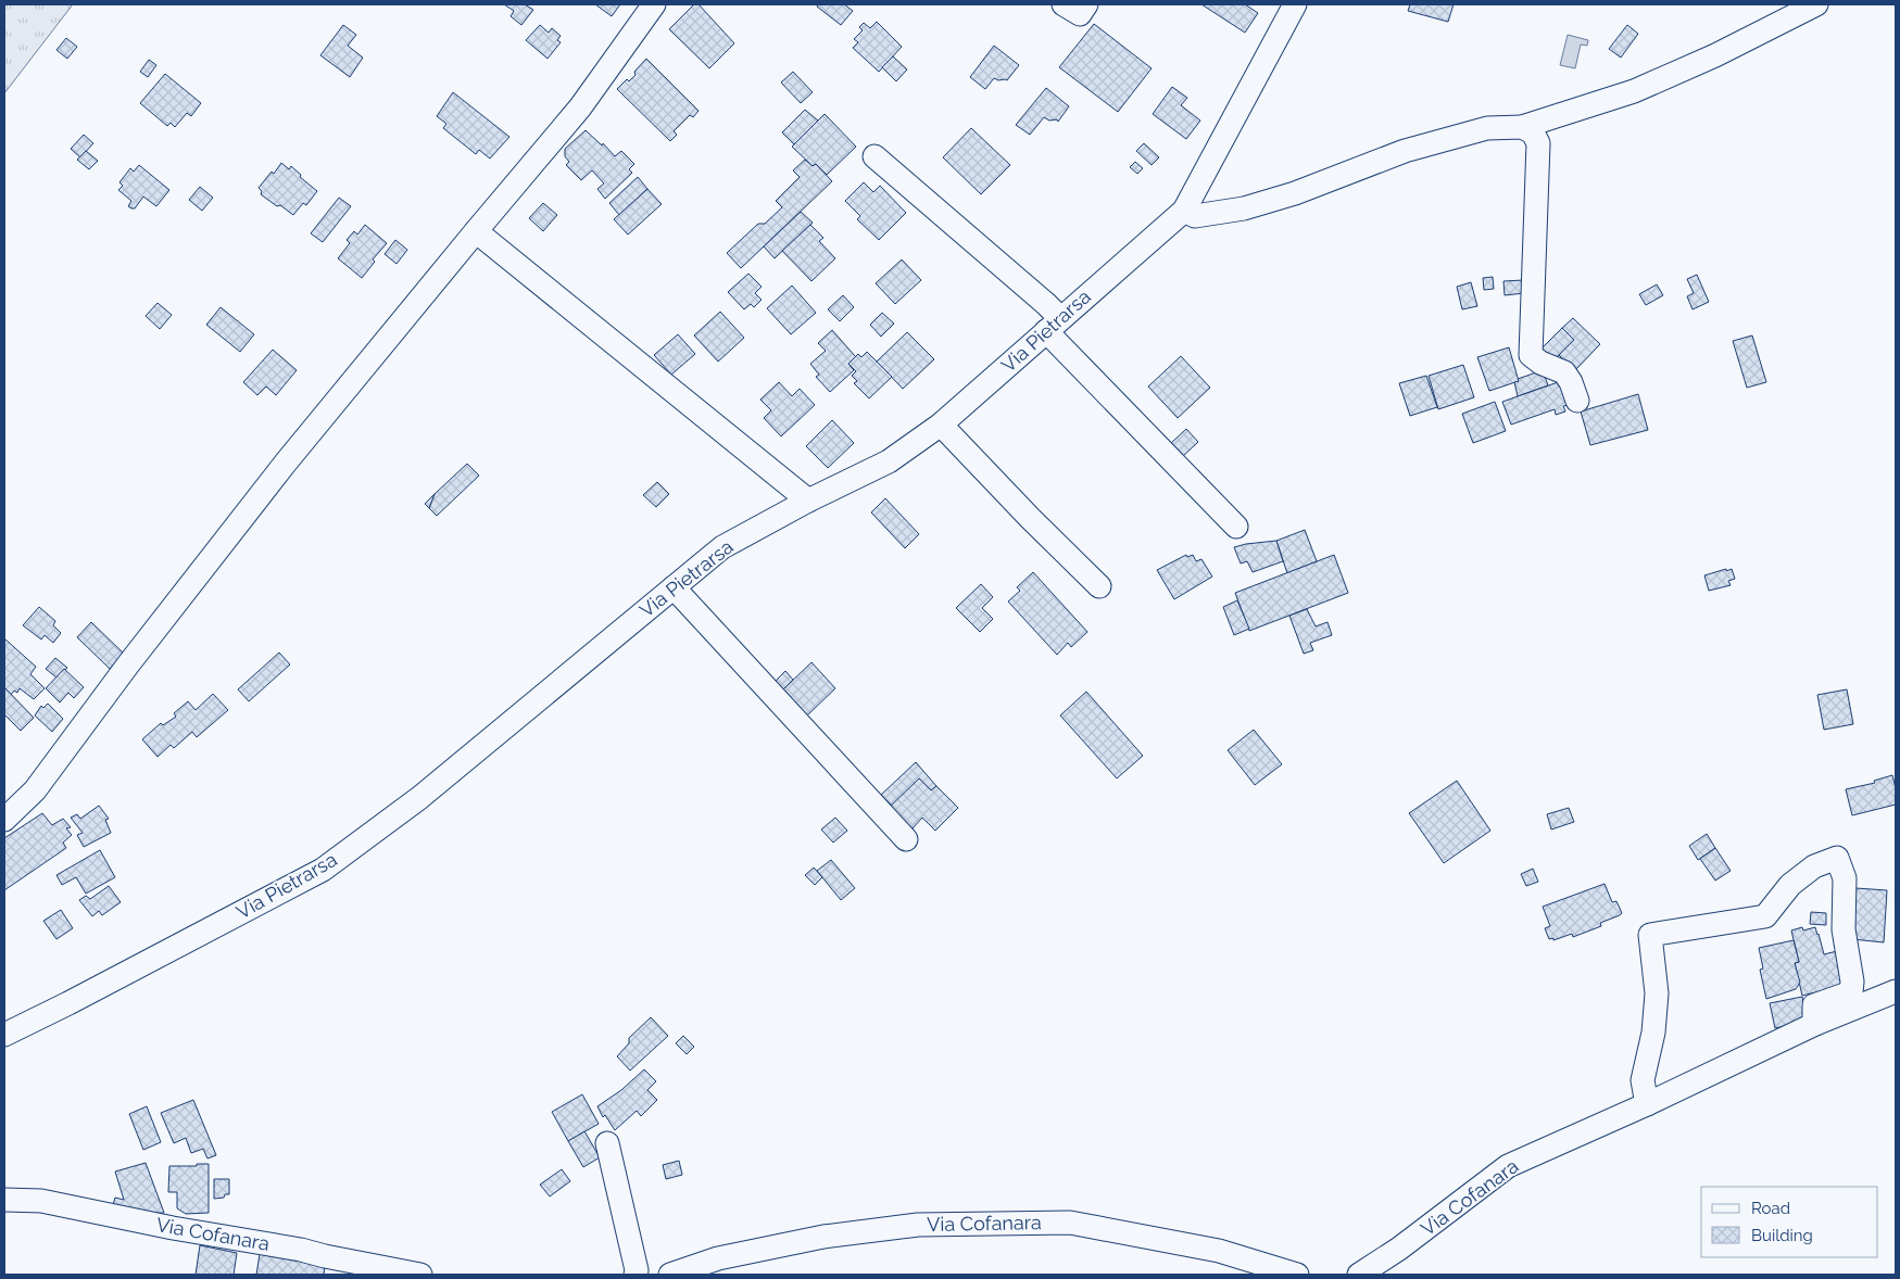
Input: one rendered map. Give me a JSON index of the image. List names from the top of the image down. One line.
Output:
{"streets":{"street":["Via Pietrarsa","Via Cofanara"]},"legend":["Road","Building"]}
